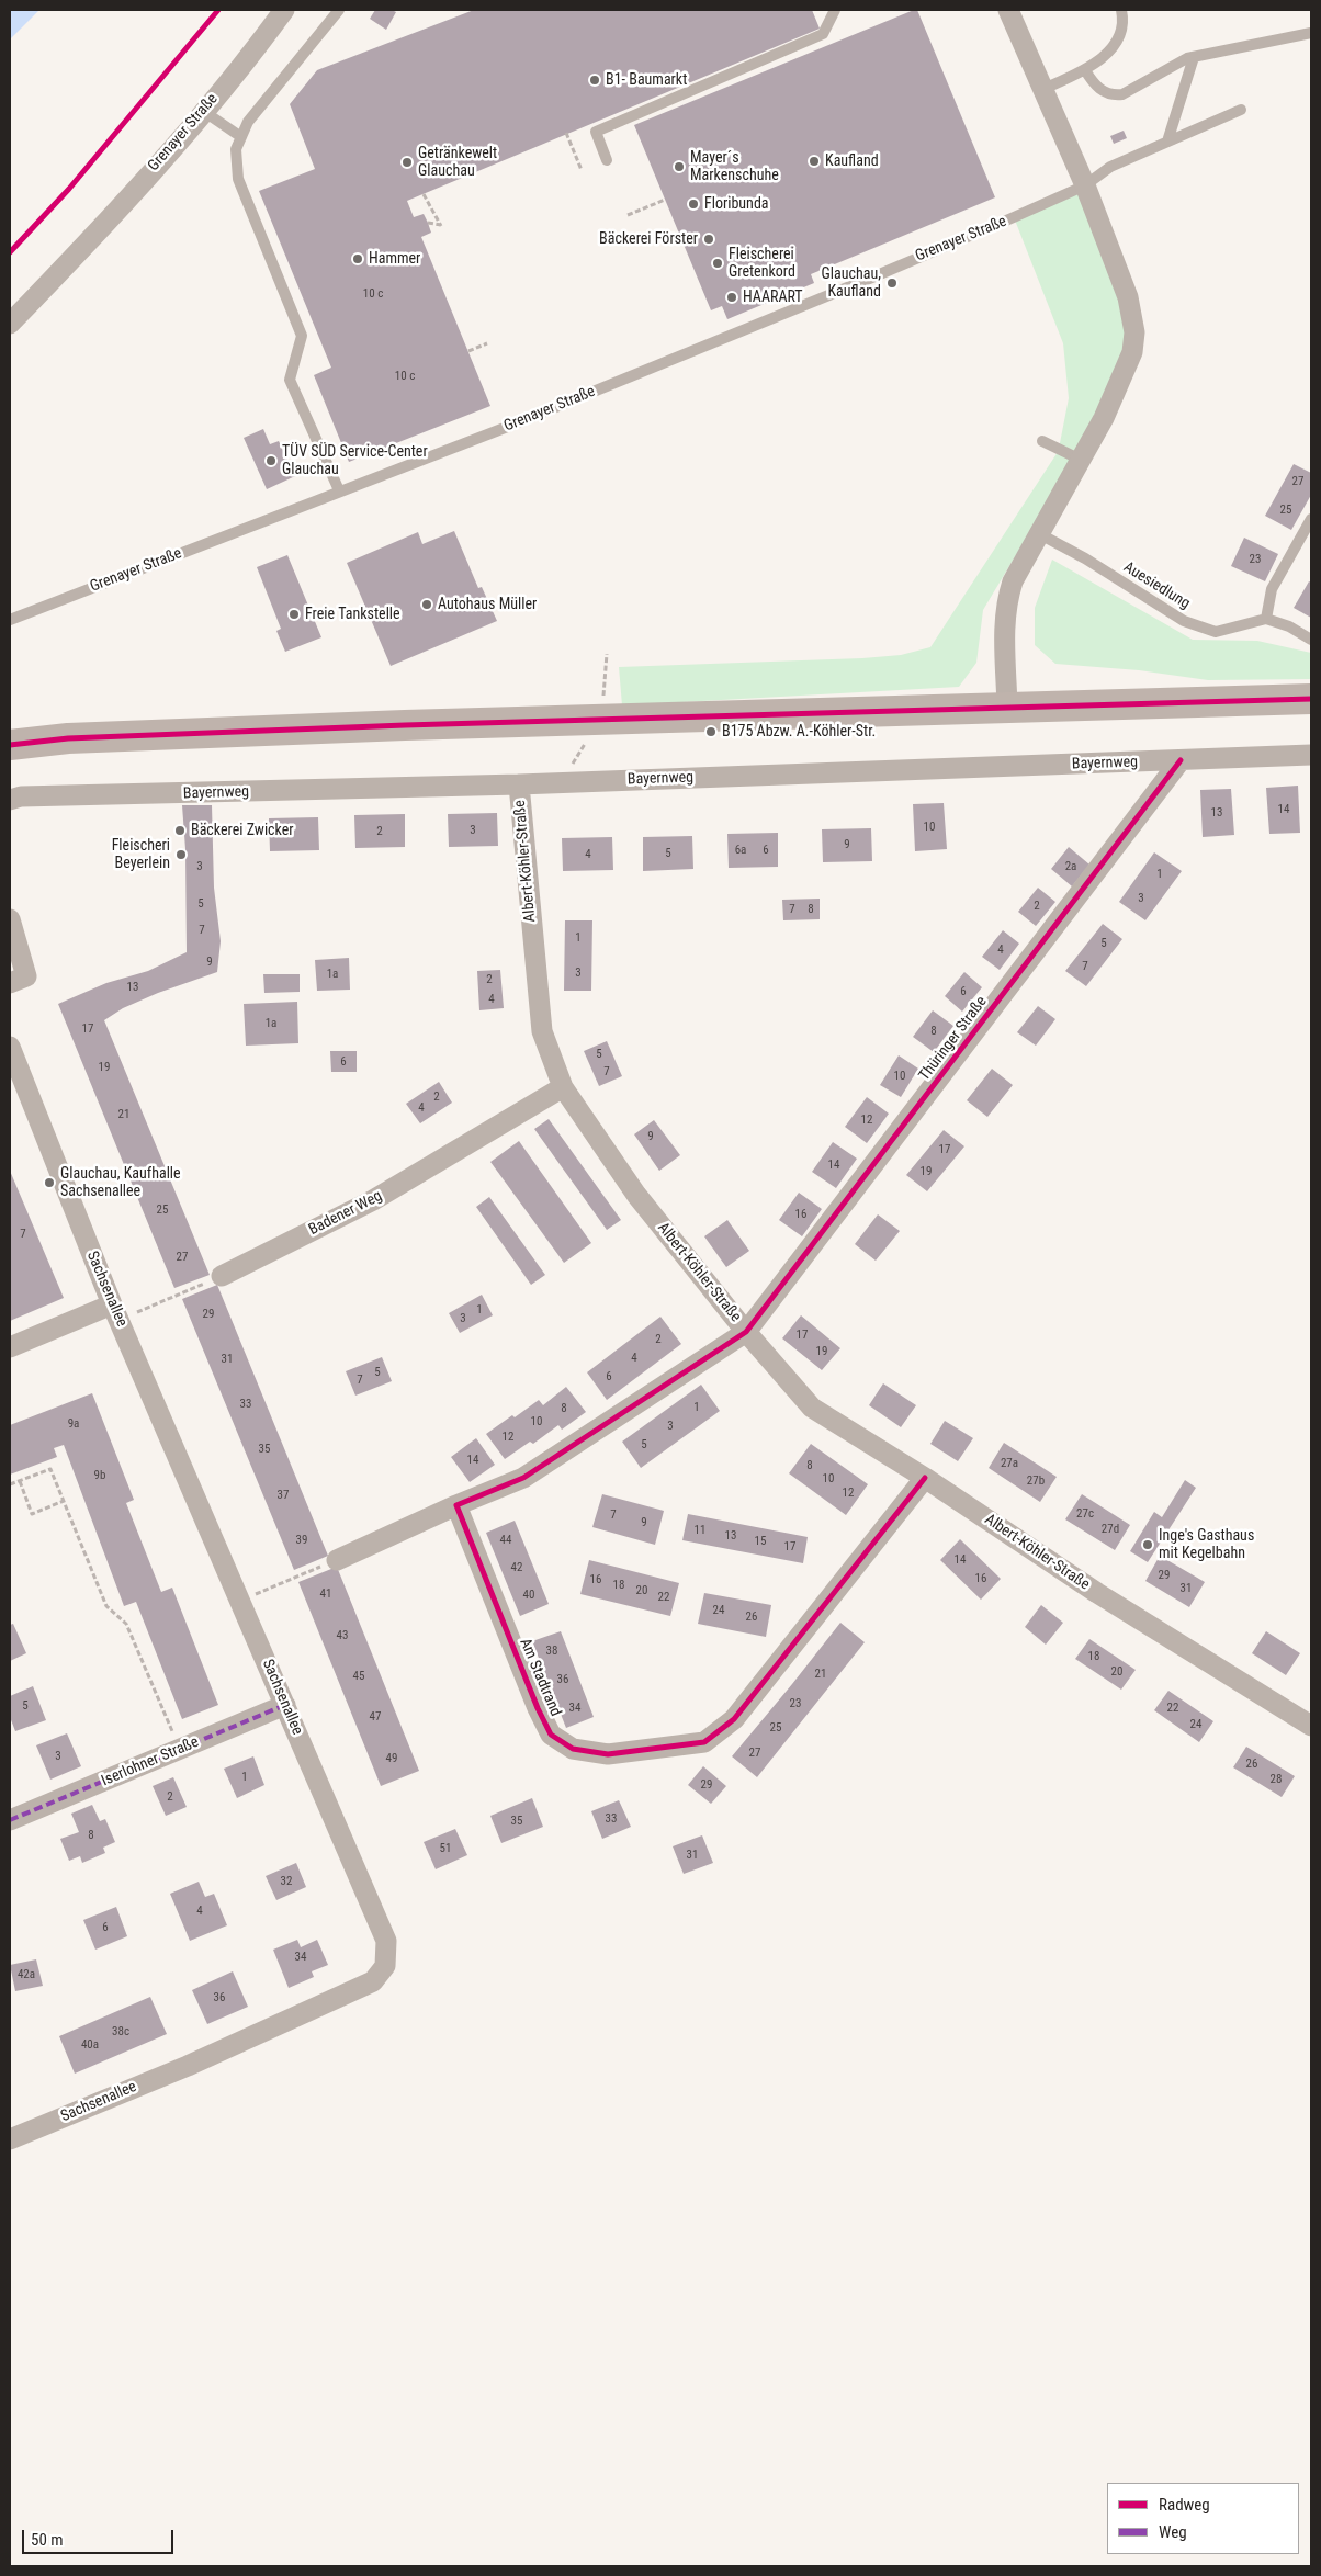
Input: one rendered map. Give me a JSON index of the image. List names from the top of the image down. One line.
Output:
{"streets":{"street":["Grenayer Straße","Bayernweg","Albert-Köhler-Straße","Thüringer Straße","Badener Weg","Sachsenallee","Am Stadtrand","Iserlohner Straße"],"lane":["Auesiedlung"]},"crossings":[["Bayernweg","Albert-Köhler-Straße"],["Bayernweg","Thüringer Straße"],["Albert-Köhler-Straße","Thüringer Straße"],["Albert-Köhler-Straße","Badener Weg"],["Albert-Köhler-Straße","Am Stadtrand"],["Sachsenallee","Iserlohner Straße"]],"places":["B1- Baumarkt","Kaufland","Getränkewelt Glauchau","Mayer´s Markenschuhe","Floribunda","Bäckerei Förster","Hammer","Fleischerei Gretenkord","Glauchau, Kaufland","HAARART","TÜV SÜD Service-Center Glauchau","Autohaus Müller","Freie Tankstelle","B175 Abzw. A.-Köhler-Str.","Bäckerei Zwicker","Fleischeri Beyerlein","Glauchau, Kaufhalle Sachsenallee","Inge's Gasthaus mit Kegelbahn"],"house_numbers":["10 c","10 c","27","25","23","14","13","10","3","2","9","6a","6","5","4","3","2a","1","3","5","2","7","8","7","1","5","4","9","7","3","1a","2","13","6","4","1a","17","8","5","6","19","7","10","2","4","21","12","9","17","14","19","25","16","7","27","1","29","3","17","2","19","4","31","5","6","7","33","1","8","10","9a","3","12","5","35","14","27a","8","9b","10","27b","12","37","27c","7","9","27d","11","13","39","44","15","17","14","42","29","16","16","18","31","20","41","40","22","24","26","43","38","18","20","21","45","36","23","5","34","22","47","24","25","27","3","49","26","1","28","29","2","33","35","8","51","31","32","4","6","34","42a","36","38c","40a"],"legend":["Radweg","Weg"],"scale_bar":"50 m"}
